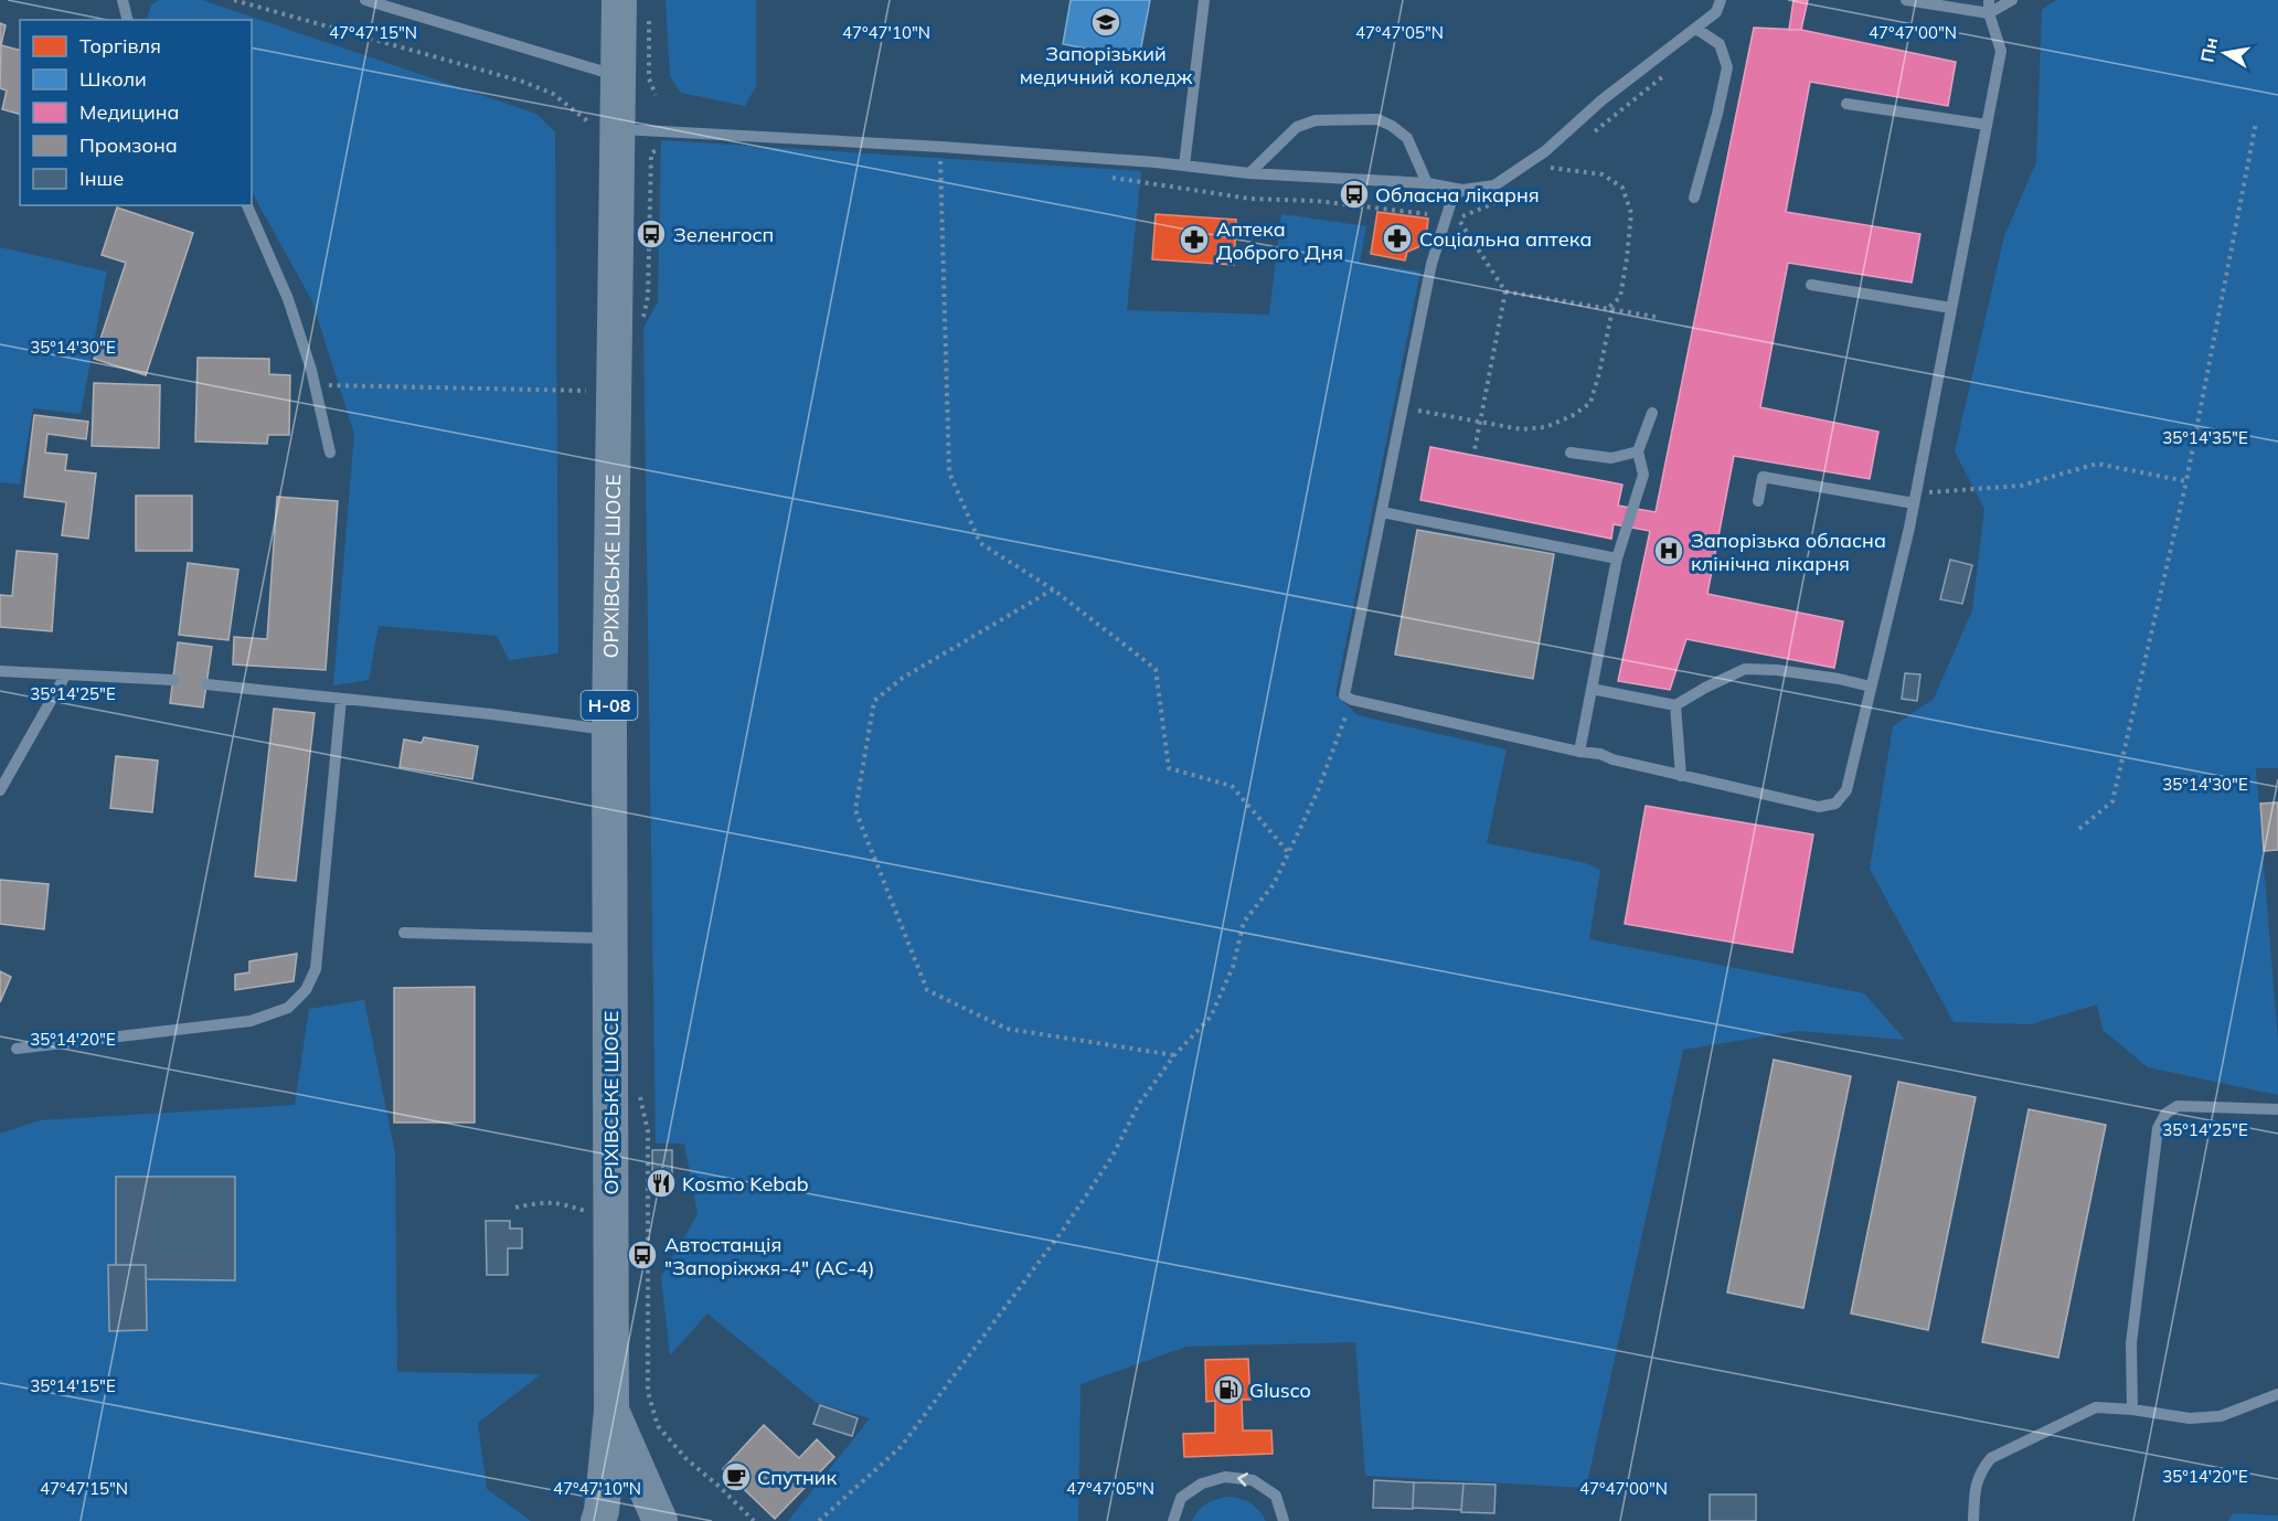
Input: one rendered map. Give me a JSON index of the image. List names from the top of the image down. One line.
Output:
{"streets":{"main road":["ОРІХІВСЬКЕ ШОСЕ","Н-08"]},"places":{"school or university":["Запорізький медичний коледж"],"bus stop":["Обласна лікарня","Зеленгосп","Автостанція \"Запоріжжя-4\" (АС-4)"],"pharmacy":["Соціальна аптека","Аптека Доброго Дня"],"hospital":["Запорізька обласна клінічна лікарня"],"restaurant":["Kosmo Kebab"],"fuel station":["Glusco"],"cafe":["Спутник"]},"legend":["Торгівля","Школи","Медицина","Промзона","Інше"],"north":"left","coordinates":["47°47'15\"N","47°47'10\"N","47°47'05\"N","47°47'00\"N","35°14'30\"E","35°14'35\"E","35°14'25\"E","35°14'20\"E","35°14'15\"E"]}
